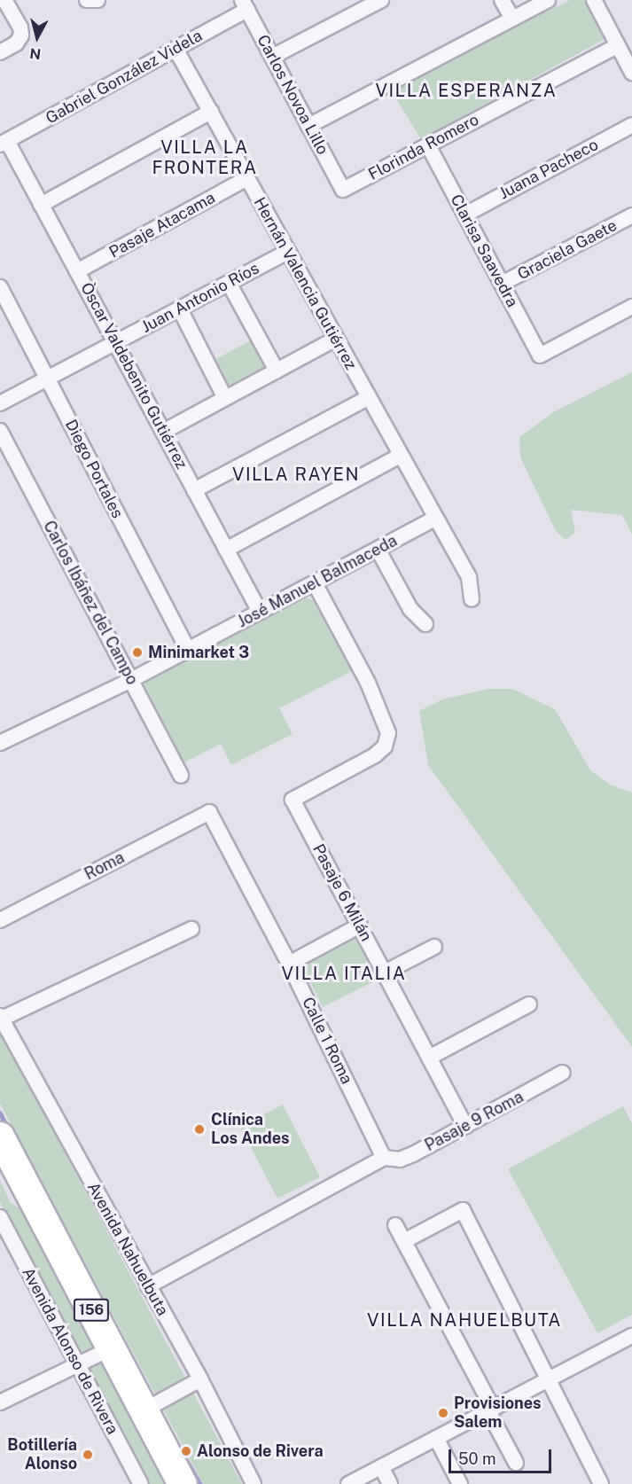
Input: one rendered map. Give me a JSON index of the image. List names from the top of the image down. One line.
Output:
{"streets":{"highway":["156"],"street":["Gabriel González Videla","Carlos Novoa Lillo","Florinda Romero","Juana Pacheco","Pasaje Atacama","Graciela Gaete","Clarisa Saavedra","Hernán Valencia Gutiérrez","Juan Antonio Ríos","Òscar Valdebenito Gutiérrez","Diego Portales","José Manuel Balmaceda","Carlos Ibáñez del Campo","Roma","Pasaje 6 Milán","Calle 1 Roma","Pasaje 9 Roma","Avenida Nahuelbuta","Avenida Alonso de Rivera"]},"crossings":[["Gabriel González Videla","Carlos Novoa Lillo"],["Gabriel González Videla","Hernán Valencia Gutiérrez"],["Gabriel González Videla","Òscar Valdebenito Gutiérrez"],["Carlos Novoa Lillo","Florinda Romero"],["Florinda Romero","Clarisa Saavedra"],["Juana Pacheco","Clarisa Saavedra"],["Pasaje Atacama","Hernán Valencia Gutiérrez"],["Pasaje Atacama","Òscar Valdebenito Gutiérrez"],["Graciela Gaete","Clarisa Saavedra"],["Hernán Valencia Gutiérrez","Juan Antonio Ríos"],["Hernán Valencia Gutiérrez","José Manuel Balmaceda"],["Juan Antonio Ríos","Òscar Valdebenito Gutiérrez"],["Juan Antonio Ríos","Diego Portales"],["Òscar Valdebenito Gutiérrez","José Manuel Balmaceda"],["Diego Portales","José Manuel Balmaceda"],["José Manuel Balmaceda","Carlos Ibáñez del Campo"],["José Manuel Balmaceda","Pasaje 6 Milán"],["Roma","Calle 1 Roma"],["Pasaje 6 Milán","Pasaje 9 Roma"],["Calle 1 Roma","Pasaje 9 Roma"]],"districts":["VILLA ESPERANZA","VILLA LA FRONTERA","VILLA RAYEN","VILLA ITALIA","VILLA NAHUELBUTA"],"places":["Minimarket 3","Clínica Los Andes","Provisiones Salem","Alonso de Rivera","Botillería Alonso"],"scale_bar":"50 m","north":"bottom"}
